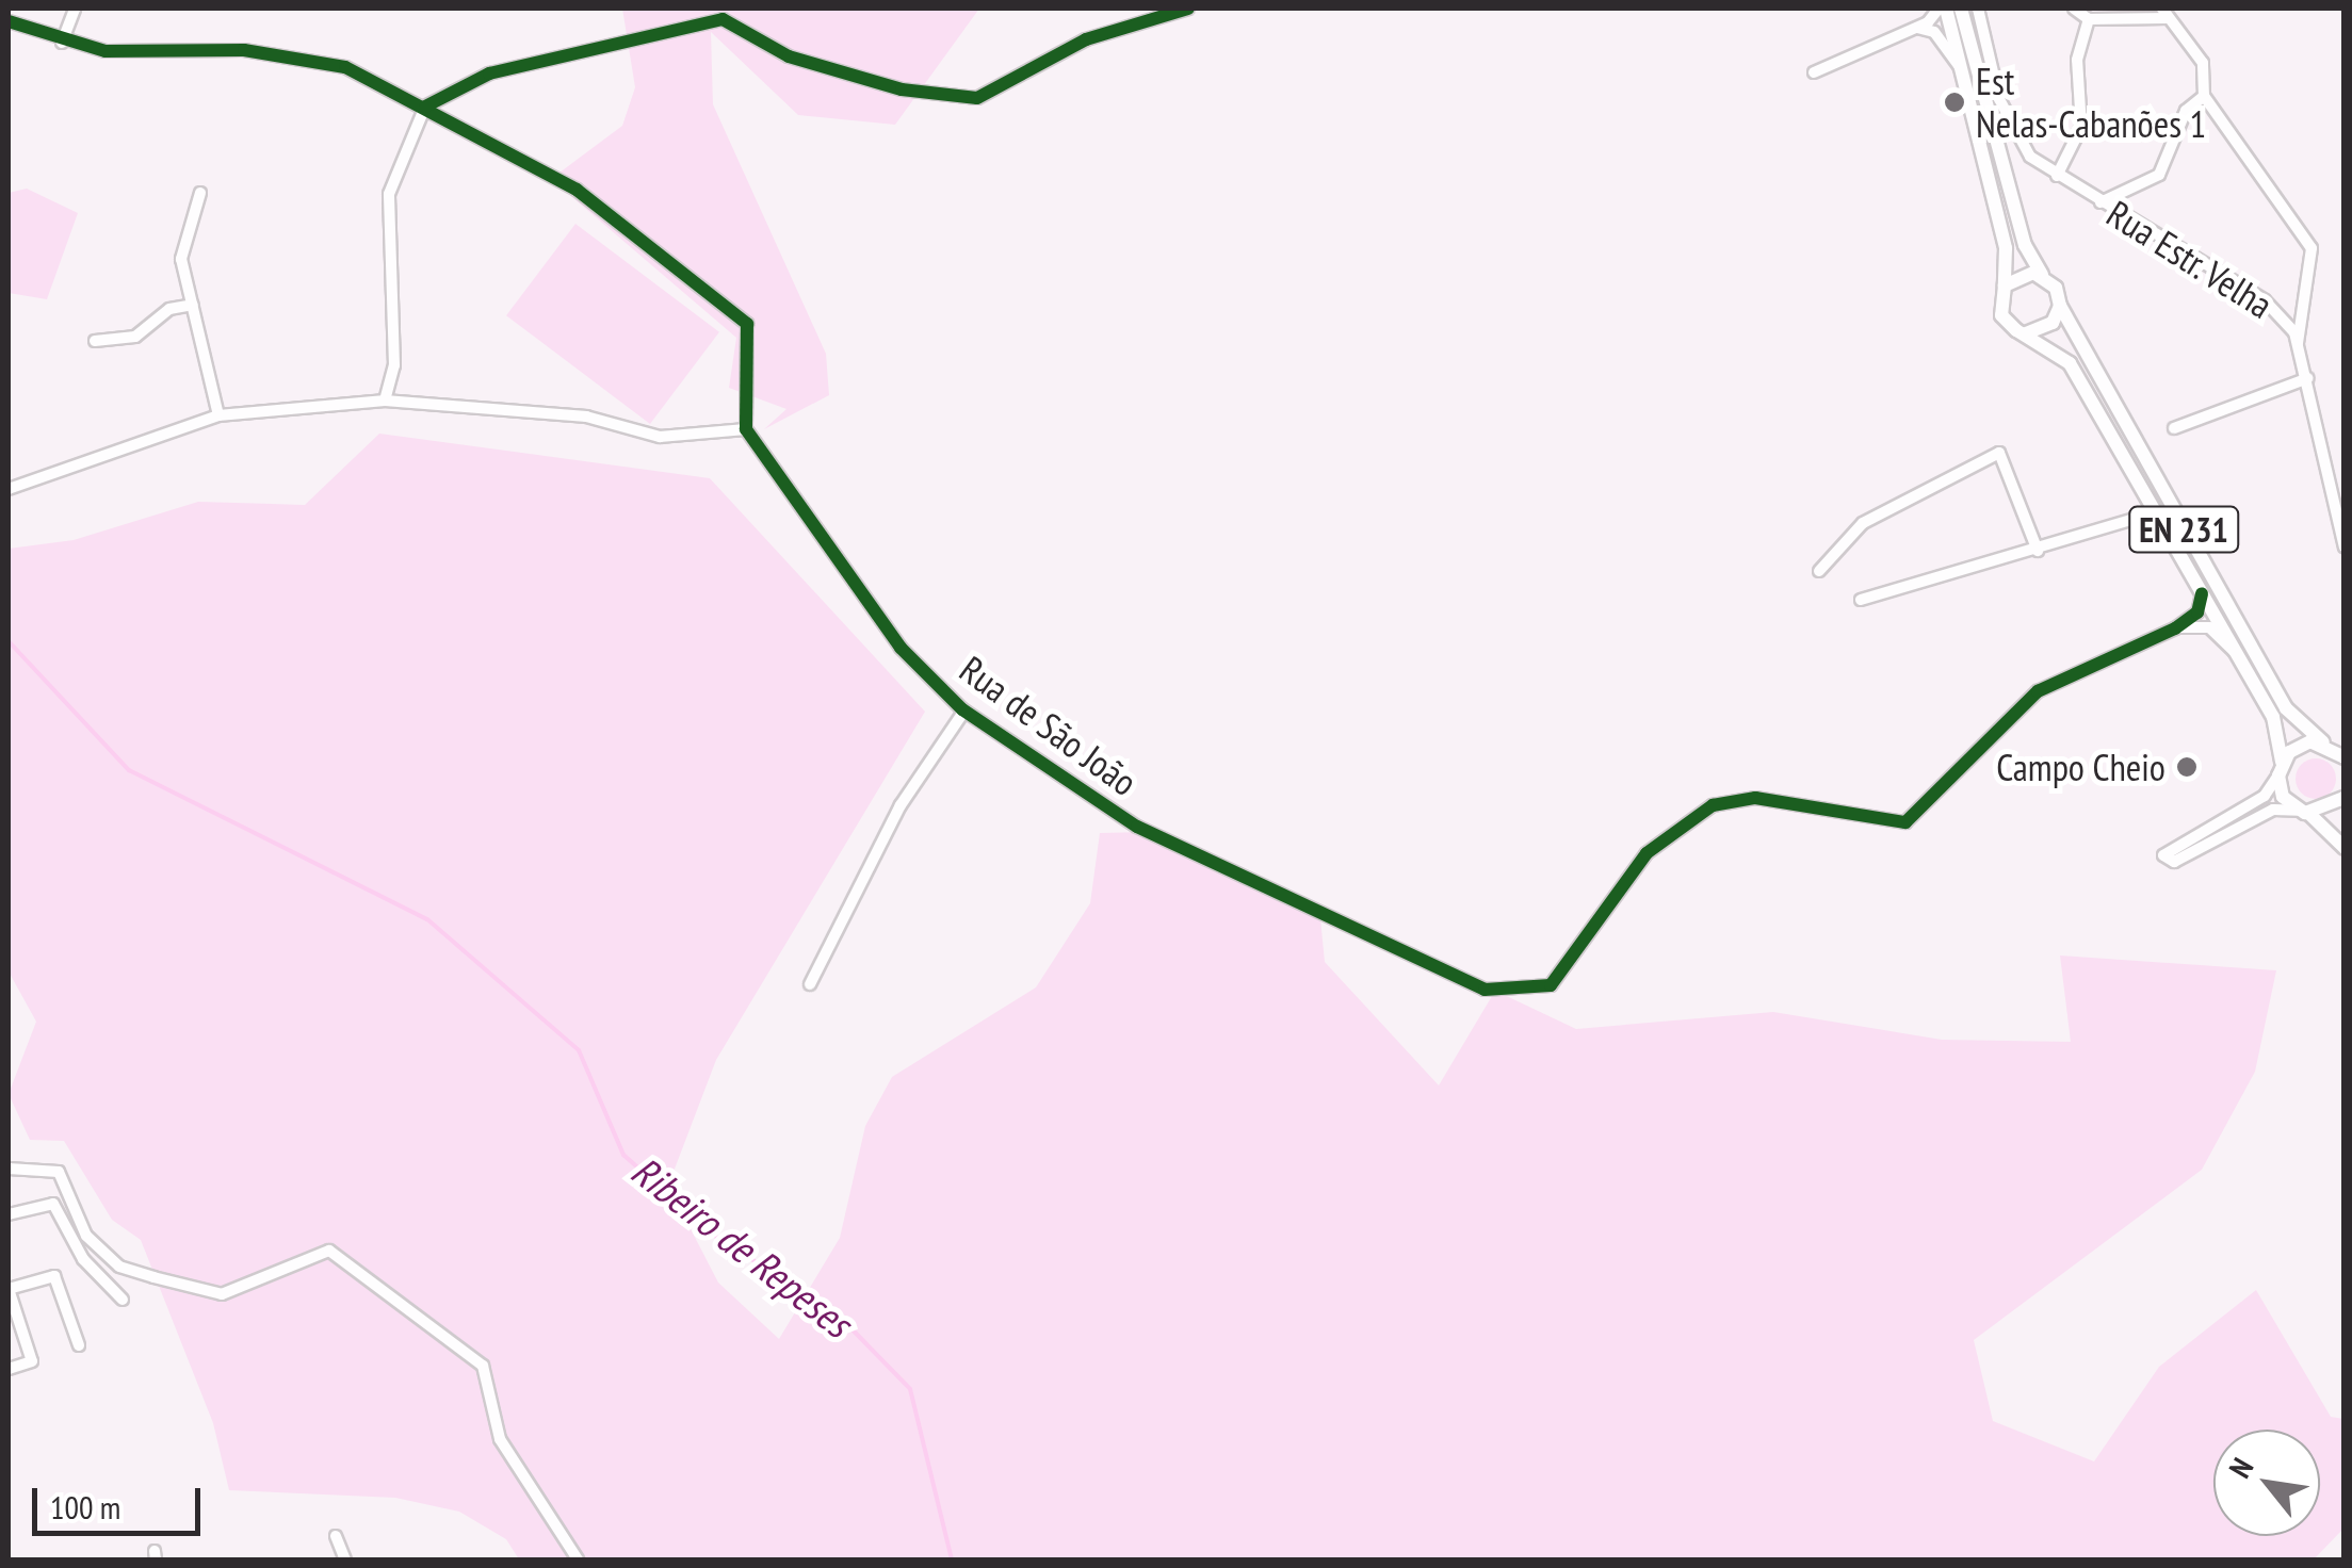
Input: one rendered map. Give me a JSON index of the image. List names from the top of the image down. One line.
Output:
{"streets":{"main road":["EN 231"],"street":["Rua Estr. Velha","Rua de São João"]},"water":["Ribeiro de Repeses"],"places":["Est Nelas-Cabanões 1","Campo Cheio"],"scale_bar":"100 m","north":"top left"}
